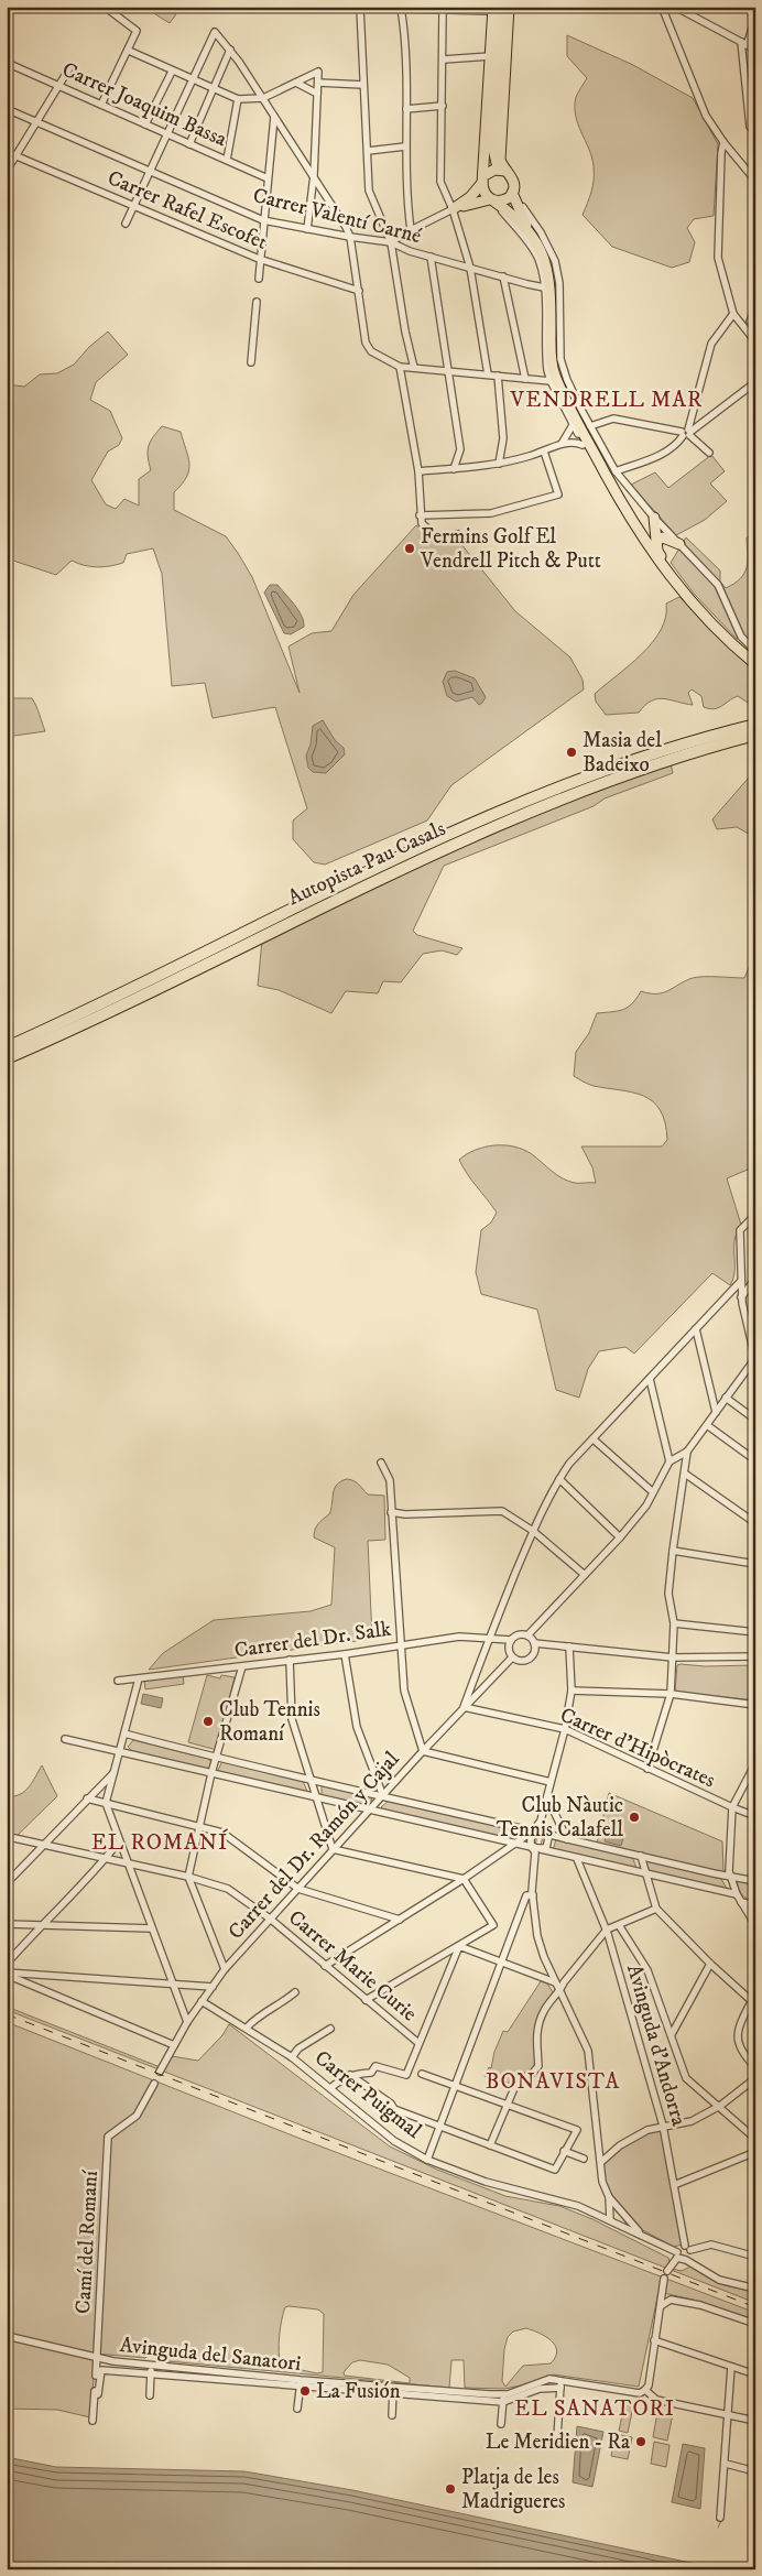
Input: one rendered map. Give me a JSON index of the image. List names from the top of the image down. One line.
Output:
{"streets":{"highway":["Autopista Pau Casals"],"street":["Carrer Joaquim Bassa","Carrer Rafel Escofet","Carrer Valentí Carné","Carrer del Dr. Salk","Carrer d'Hipòcrates","Carrer del Dr. Ramón y Cajal","Carrer Marie Curie","Avinguda d'Andorra","Carrer Puigmal","Camí del Romaní","Avinguda del Sanatori"]},"crossings":[["Carrer del Dr. Salk","Carrer del Dr. Ramón y Cajal"],["Carrer d'Hipòcrates","Carrer del Dr. Ramón y Cajal"],["Carrer del Dr. Ramón y Cajal","Carrer Marie Curie"],["Carrer del Dr. Ramón y Cajal","Carrer Puigmal"],["Camí del Romaní","Avinguda del Sanatori"]],"districts":["VENDRELL MAR","EL ROMANÍ","BONAVISTA","EL SANATORI"],"places":["Fermins Golf El Vendrell Pitch & Putt","Masia del Badeixo","Club Tennis Romaní","Club Nàutic Tennis Calafell","La Fusión","Le Meridien - Ra","Platja de les Madrigueres"]}
